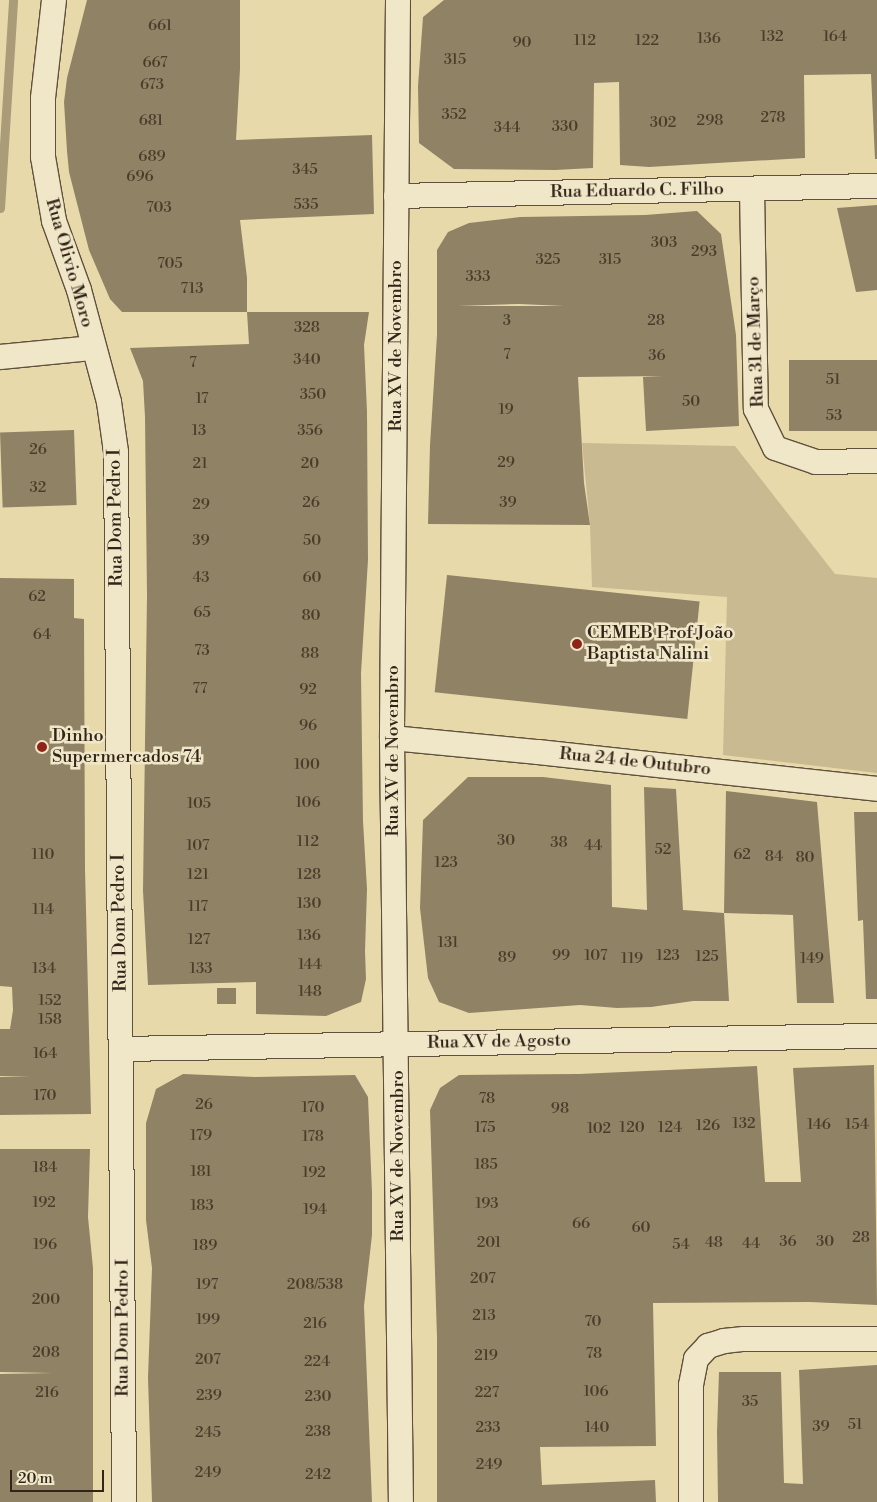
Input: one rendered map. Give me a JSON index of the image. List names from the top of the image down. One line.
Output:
{"streets":{"street":["Rua Eduardo C. Filho","Rua Olivio Moro","Rua 31 de Março","Rua XV de Novembro","Rua Dom Pedro I","Rua 24 de Outubro","Rua XV de Agosto"]},"crossings":[["Rua Eduardo C. Filho","Rua 31 de Março"],["Rua Eduardo C. Filho","Rua XV de Novembro"],["Rua Olivio Moro","Rua Dom Pedro I"],["Rua XV de Novembro","Rua 24 de Outubro"],["Rua XV de Novembro","Rua XV de Agosto"],["Rua Dom Pedro I","Rua XV de Agosto"]],"places":["CEMEB Prof João Baptista Nalini","Dinho Supermercados 74"],"house_numbers":["661","132","164","136","112","122","90","315","667","673","352","278","681","298","302","330","344","689","345","696","535","703","303","293","325","315","705","333","713","3","28","328","7","36","340","7","51","350","17","50","19","53","13","356","26","29","21","20","32","26","39","29","39","50","43","60","62","65","80","64","73","88","77","92","96","100","106","105","30","112","38","107","44","52","110","62","84","80","123","121","128","130","117","114","136","127","131","99","107","123","125","89","119","149","144","134","133","148","152","158","164","170","78","26","170","98","132","146","154","126","175","120","124","102","179","178","185","184","181","192","192","193","183","194","66","60","28","36","30","201","48","44","196","54","189","207","197","208/538","200","213","199","70","216","208","78","219","207","224","106","216","227","239","230","35","51","39","233","140","238","245","249","249","242"],"scale_bar":"20 m"}
